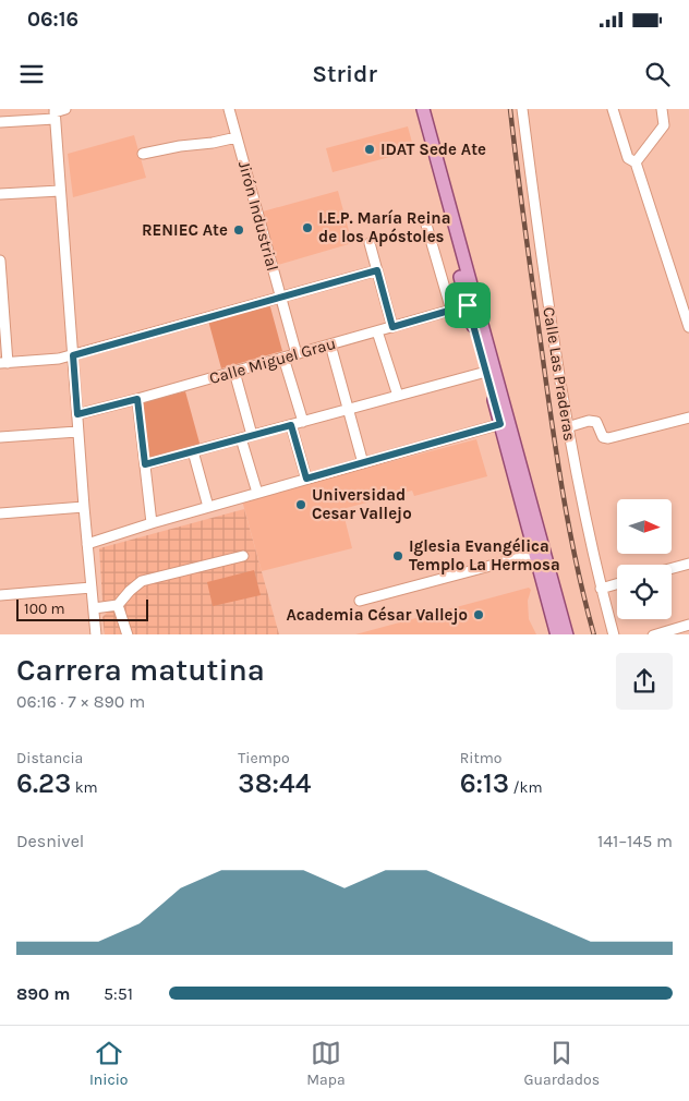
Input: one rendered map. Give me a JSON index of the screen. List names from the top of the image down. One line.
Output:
{"streets":{"street":["Jirón Industrial","Calle Miguel Grau","Calle Las Praderas"]},"crossings":[["Jirón Industrial","Calle Miguel Grau"]],"places":["IDAT Sede Ate","I.E.P. María Reina de los Apóstoles","RENIEC Ate","Universidad Cesar Vallejo","Iglesia Evangélica Templo La Hermosa","Academia César Vallejo"],"scale_bar":"100 m","north":"right","page":{"status":"06:16","header":"Stridr","scale":"100 m","heading":["Carrera matutina","06:16 · 7 × 890 m"],"stats":[["Distancia","6.23 km"],["Tiempo","38:44"],["Ritmo","6:13 /km"]],"chart":["Desnivel","141–145 m"],"list":[{"name":"890 m","note":"5:51"}],"tabs":["Inicio","Mapa","Guardados"]}}
